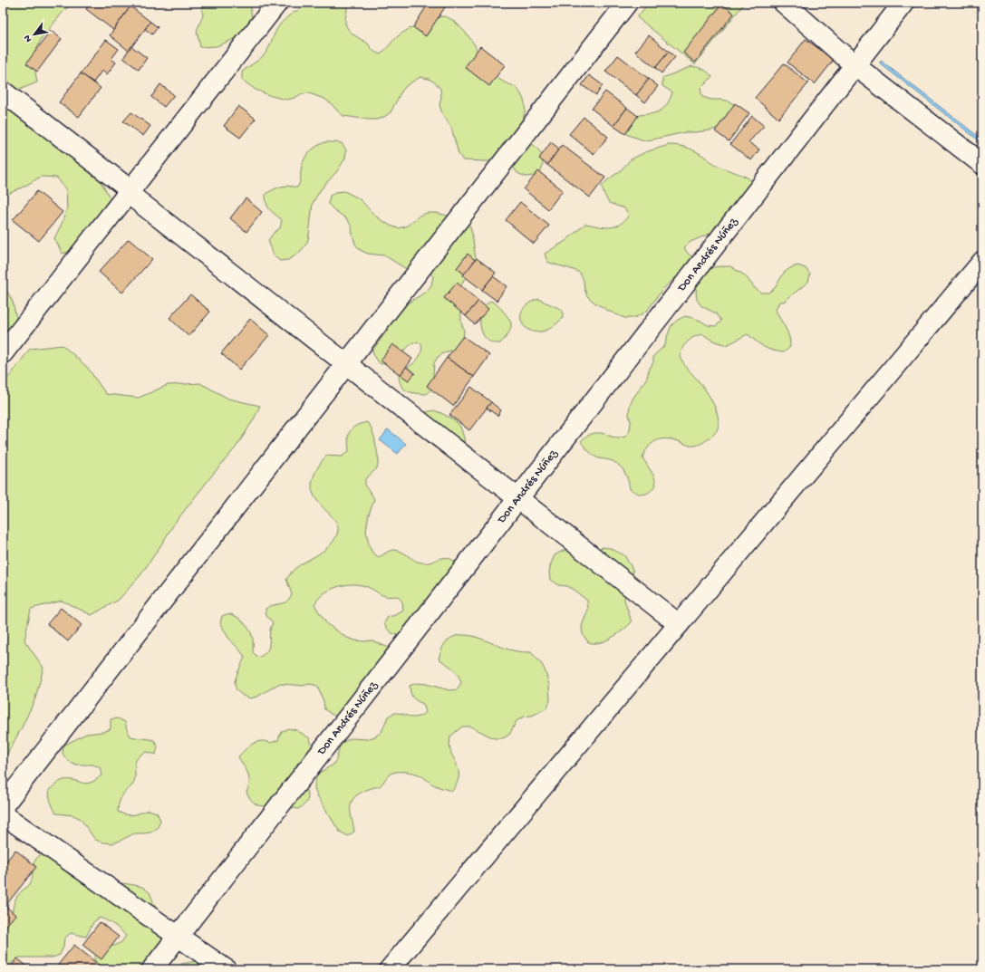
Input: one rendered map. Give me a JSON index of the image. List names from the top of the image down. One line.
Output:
{"streets":{"street":["Don Andrés Núñez"]},"north":"bottom left"}
